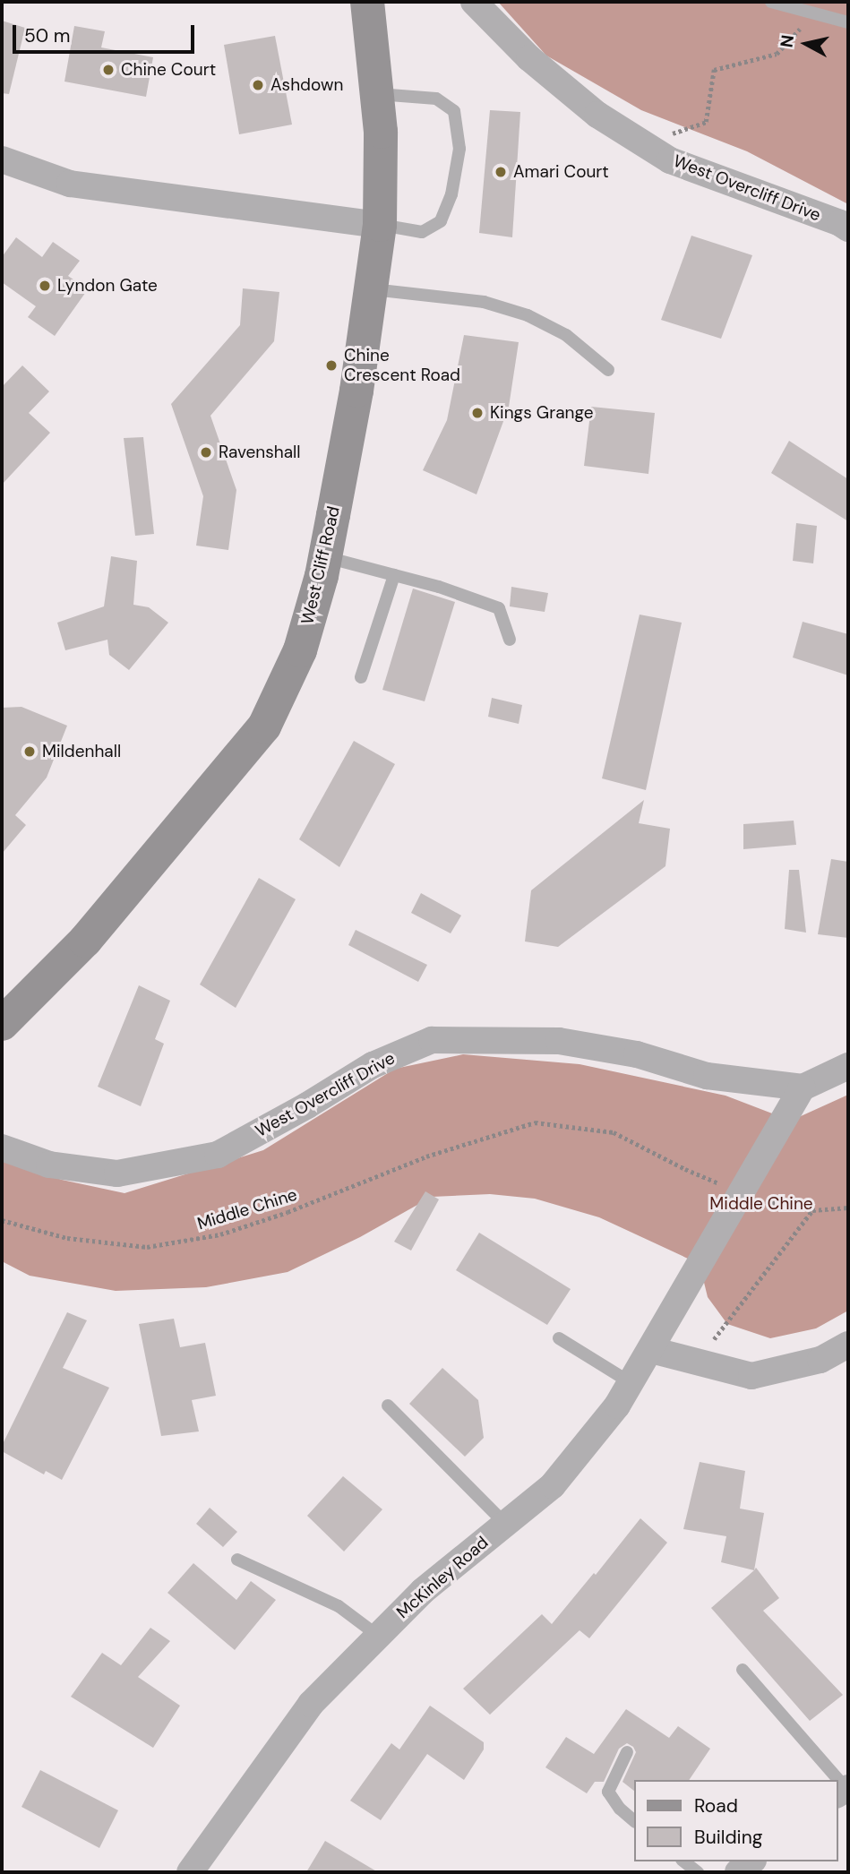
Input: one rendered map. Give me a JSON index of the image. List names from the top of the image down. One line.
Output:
{"streets":{"street":["West Overcliff Drive","West Cliff Road","McKinley Road"],"path":["Middle Chine"]},"crossings":[["West Overcliff Drive","McKinley Road"]],"parks":["Middle Chine"],"places":["Chine Court","Ashdown","Amari Court","Lyndon Gate","Chine Crescent Road","Kings Grange","Ravenshall","Mildenhall"],"legend":["Road","Building"],"scale_bar":"50 m","north":"left"}
